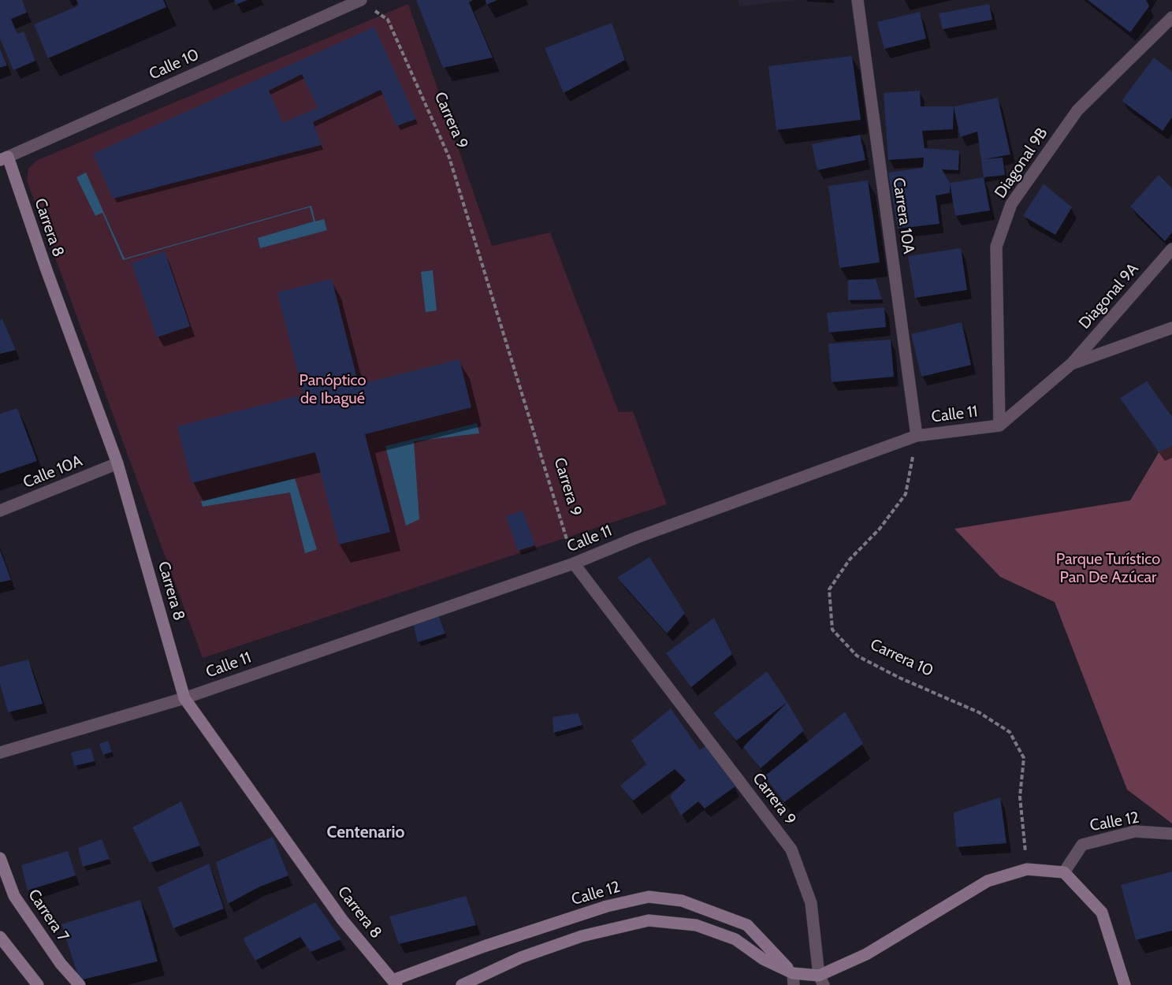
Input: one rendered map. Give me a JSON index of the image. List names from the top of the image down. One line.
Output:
{"streets":{"street":["Calle 10","Carrera 9","Diagonal 9B","Carrera 10A","Carrera 8","Diagonal 9A","Calle 11","Calle 10A","Calle 12","Carrera 7"],"path":["Carrera 10"]},"crossings":[["Calle 10","Carrera 9"],["Calle 10","Carrera 8"],["Carrera 9","Calle 11"],["Diagonal 9B","Calle 11"],["Carrera 10A","Calle 11"],["Carrera 10A","Carrera 10"],["Carrera 8","Calle 11"],["Carrera 8","Calle 10A"],["Carrera 8","Calle 12"],["Diagonal 9A","Calle 11"],["Calle 11","Carrera 10"]],"districts":["Centenario"],"parks":["Panóptico de Ibagué","Parque Turístico Pan De Azúcar"]}
